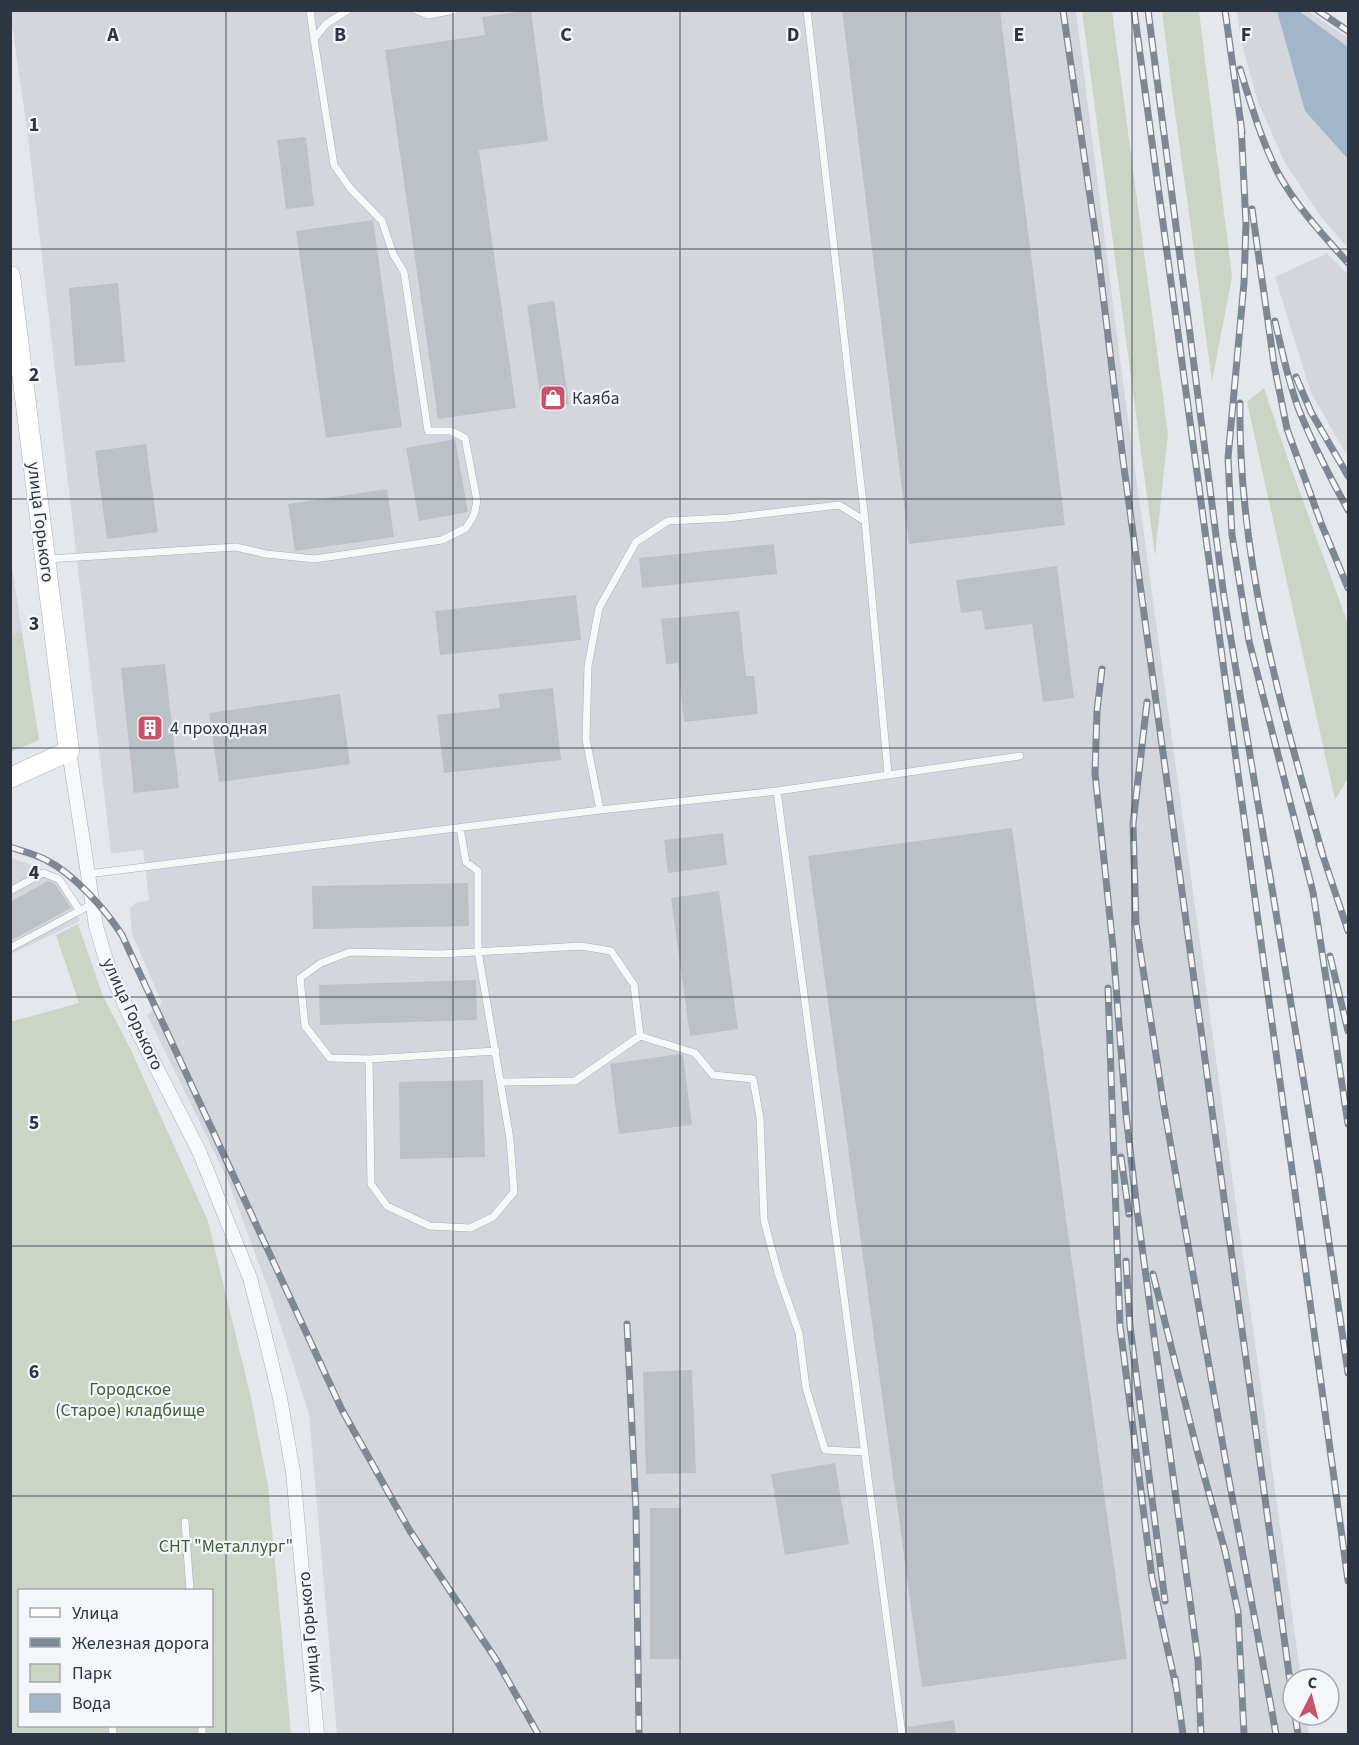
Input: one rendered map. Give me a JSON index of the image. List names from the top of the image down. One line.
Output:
{"streets":{"main road":["улица Горького"]},"parks":["Городское (Старое) кладбище","СНТ \"Металлург\""],"places":{"shop":["Каяба"],"building":["4 проходная"]},"legend":["Улица","Железная дорога","Парк","Вода"],"north":"top","grid":{"columns":["A","B","C","D","E","F"],"rows":["1","2","3","4","5","6"]}}
